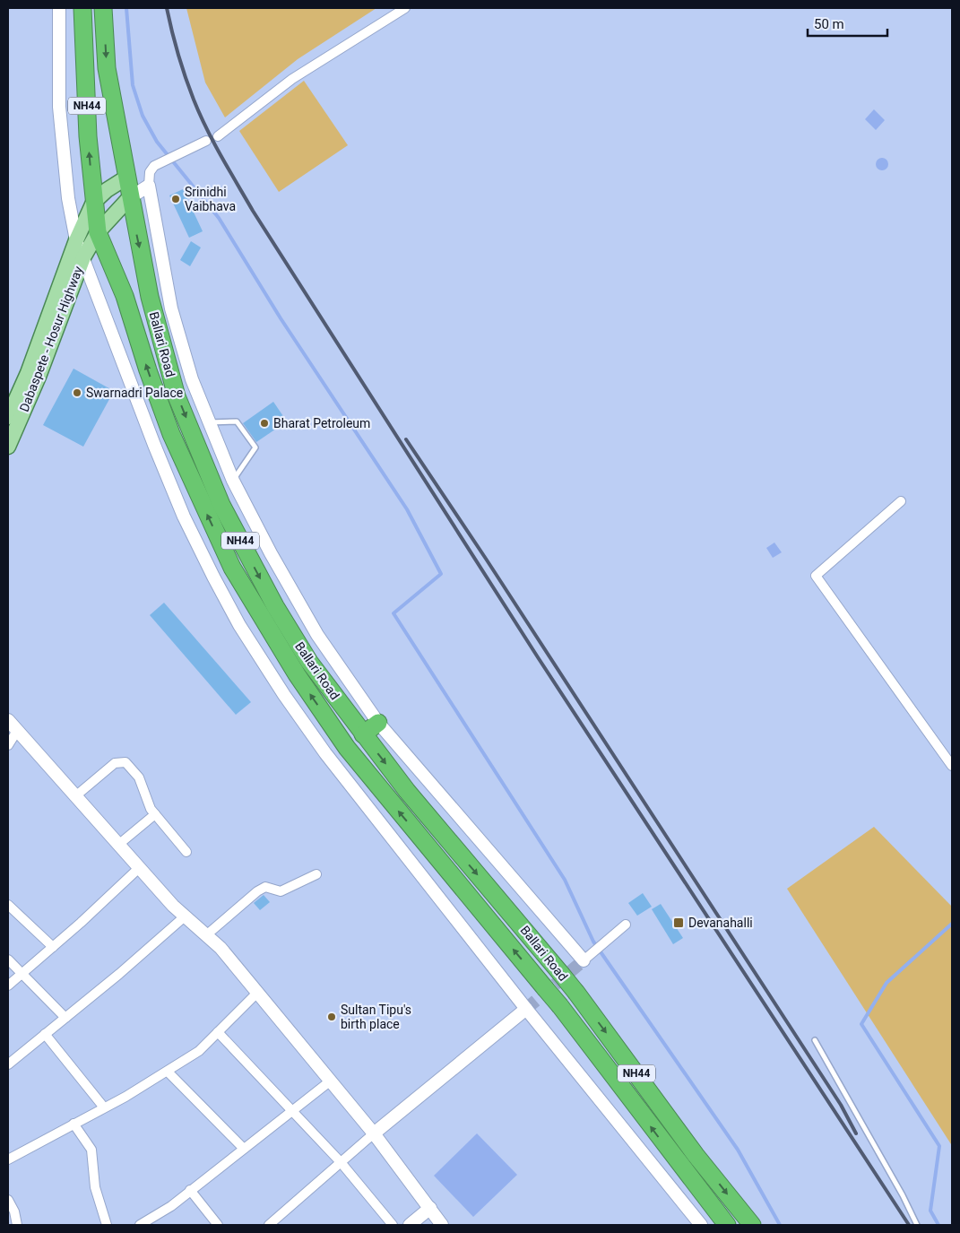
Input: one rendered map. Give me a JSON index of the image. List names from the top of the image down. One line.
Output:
{"streets":{"highway":["NH44","Ballari Road"],"main road":["Dabaspete - Hosur Highway"]},"crossings":[["NH44","Dabaspete - Hosur Highway"],["NH44","Ballari Road"],["Dabaspete - Hosur Highway","Ballari Road"]],"places":{"other":["Srinidhi Vaibhava","Swarnadri Palace","Bharat Petroleum","Sultan Tipu's birth place"],"transit":["Devanahalli"]},"scale_bar":"50 m"}
